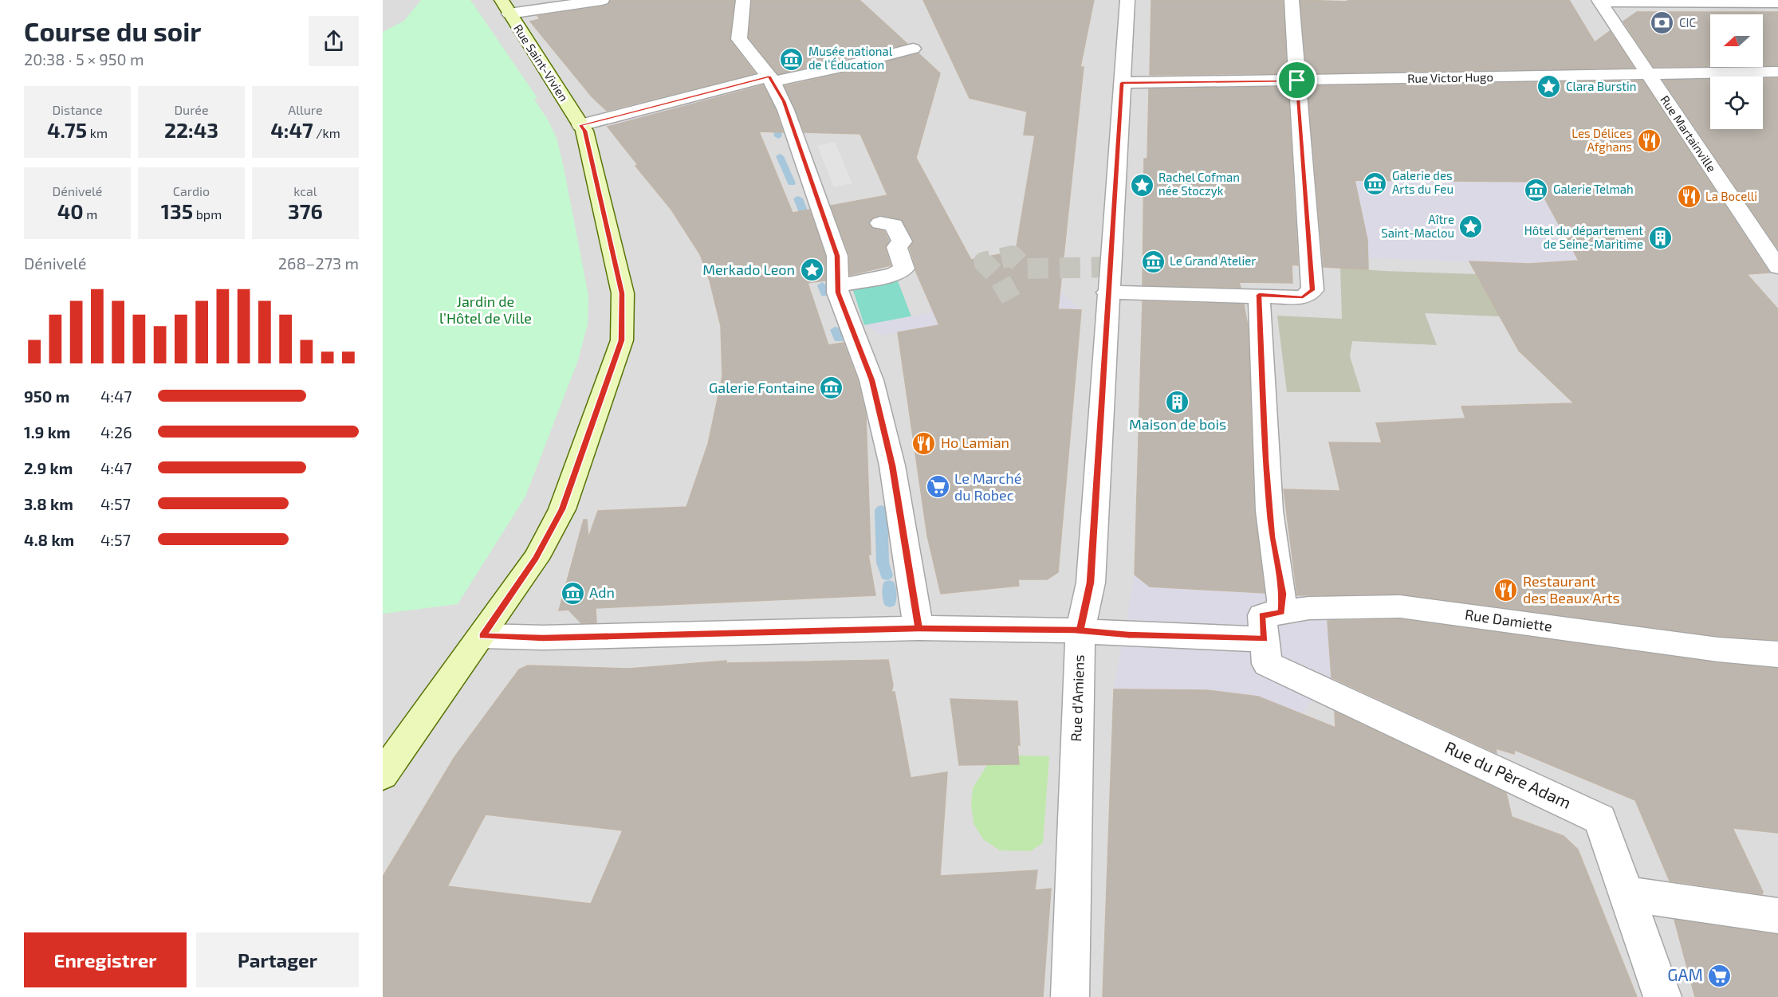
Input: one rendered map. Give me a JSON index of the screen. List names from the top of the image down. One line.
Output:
{"streets":{"street":["Rue Saint-Vivien","Rue Victor Hugo","Rue Martainville","Rue Damiette","Rue d'Amiens","Rue du Père Adam"]},"crossings":[["Rue Victor Hugo","Rue Martainville"],["Rue Victor Hugo","Rue d'Amiens"],["Rue Damiette","Rue du Père Adam"]],"parks":["Jardin de l’Hôtel de Ville"],"places":{"bank":["CIC"],"museum":["Musée national de l’Éducation","Galerie des Arts du Feu","Galerie Telmah","Le Grand Atelier","Galerie Fontaine","Adn"],"place":["Clara Burstin","Rachel Cofman née Stoczyk","Aître Saint-Maclou","Merkado Leon"],"restaurant":["Les Délices Afghans","La Bocelli","Ho Lamian","Restaurant des Beaux Arts"],"building":["Hôtel du département de Seine-Maritime","Maison de bois"],"supermarket":["Le Marché du Robec","GAM"]},"north":"left","page":{"heading":["Course du soir","20:38 · 5 × 950 m"],"stats":[["Distance","4.75 km"],["Durée","22:43"],["Allure","4:47 /km"],["Dénivelé","40 m"],["Cardio","135 bpm"],["kcal","376"]],"chart":["Dénivelé","268–273 m"],"list":[{"name":"950 m","note":"4:47"},{"name":"1.9 km","note":"4:26"},{"name":"2.9 km","note":"4:47"},{"name":"3.8 km","note":"4:57"},{"name":"4.8 km","note":"4:57"}],"buttons":["Enregistrer","Partager"]}}
